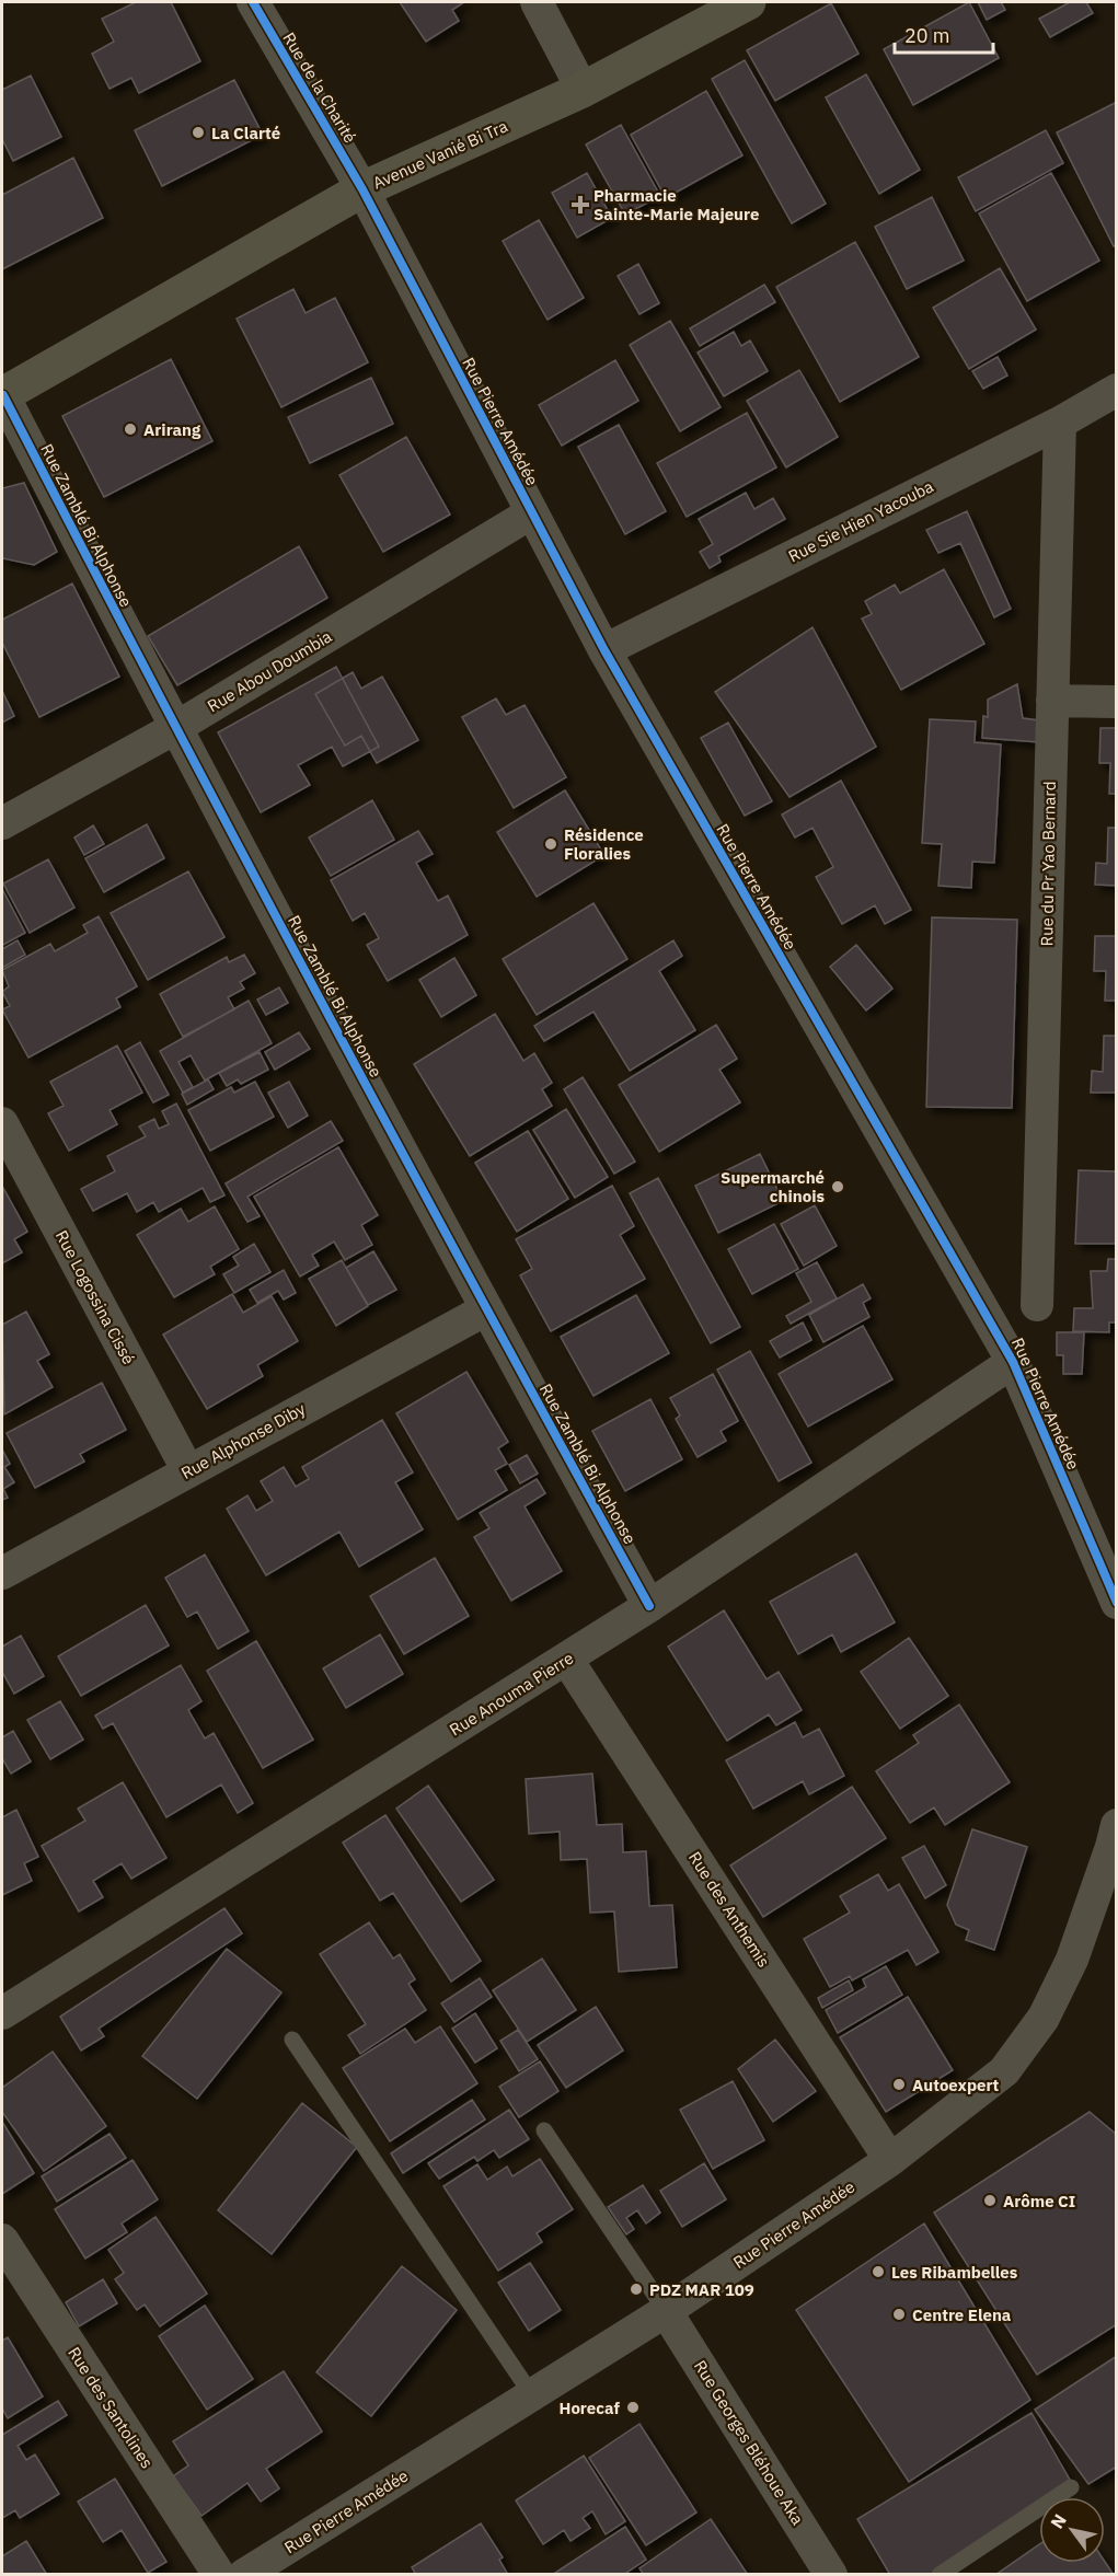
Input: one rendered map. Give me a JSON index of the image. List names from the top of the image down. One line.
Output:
{"streets":{"street":["Rue de la Charité","Avenue Vanié Bi Tra","Rue Pierre Amédée","Rue Sie Hien Yacouba","Rue Zamblé Bi Alphonse","Rue Abou Doumbia","Rue du Pr Yao Bernard","Rue Logossina Cissé","Rue Alphonse Diby","Rue Anouma Pierre","Rue des Anthemis","Rue des Santolines","Rue Georges Bléhoue Aka"]},"crossings":[["Rue de la Charité","Avenue Vanié Bi Tra"],["Rue de la Charité","Rue Pierre Amédée"],["Avenue Vanié Bi Tra","Rue Pierre Amédée"],["Avenue Vanié Bi Tra","Rue Zamblé Bi Alphonse"],["Rue Pierre Amédée","Rue Sie Hien Yacouba"],["Rue Pierre Amédée","Rue Abou Doumbia"],["Rue Pierre Amédée","Rue Anouma Pierre"],["Rue Pierre Amédée","Rue des Anthemis"],["Rue Pierre Amédée","Rue Georges Bléhoue Aka"],["Rue Sie Hien Yacouba","Rue du Pr Yao Bernard"],["Rue Zamblé Bi Alphonse","Rue Abou Doumbia"],["Rue Zamblé Bi Alphonse","Rue Alphonse Diby"],["Rue Zamblé Bi Alphonse","Rue Anouma Pierre"],["Rue Logossina Cissé","Rue Alphonse Diby"],["Rue Anouma Pierre","Rue des Anthemis"]],"places":{"other":["La Clarté","Arirang","Résidence Floralies","Supermarché chinois","Autoexpert","Arôme CI","Les Ribambelles","PDZ MAR 109","Centre Elena","Horecaf"],"health":["Pharmacie Sainte-Marie Majeure"]},"scale_bar":"20 m","north":"top left"}
